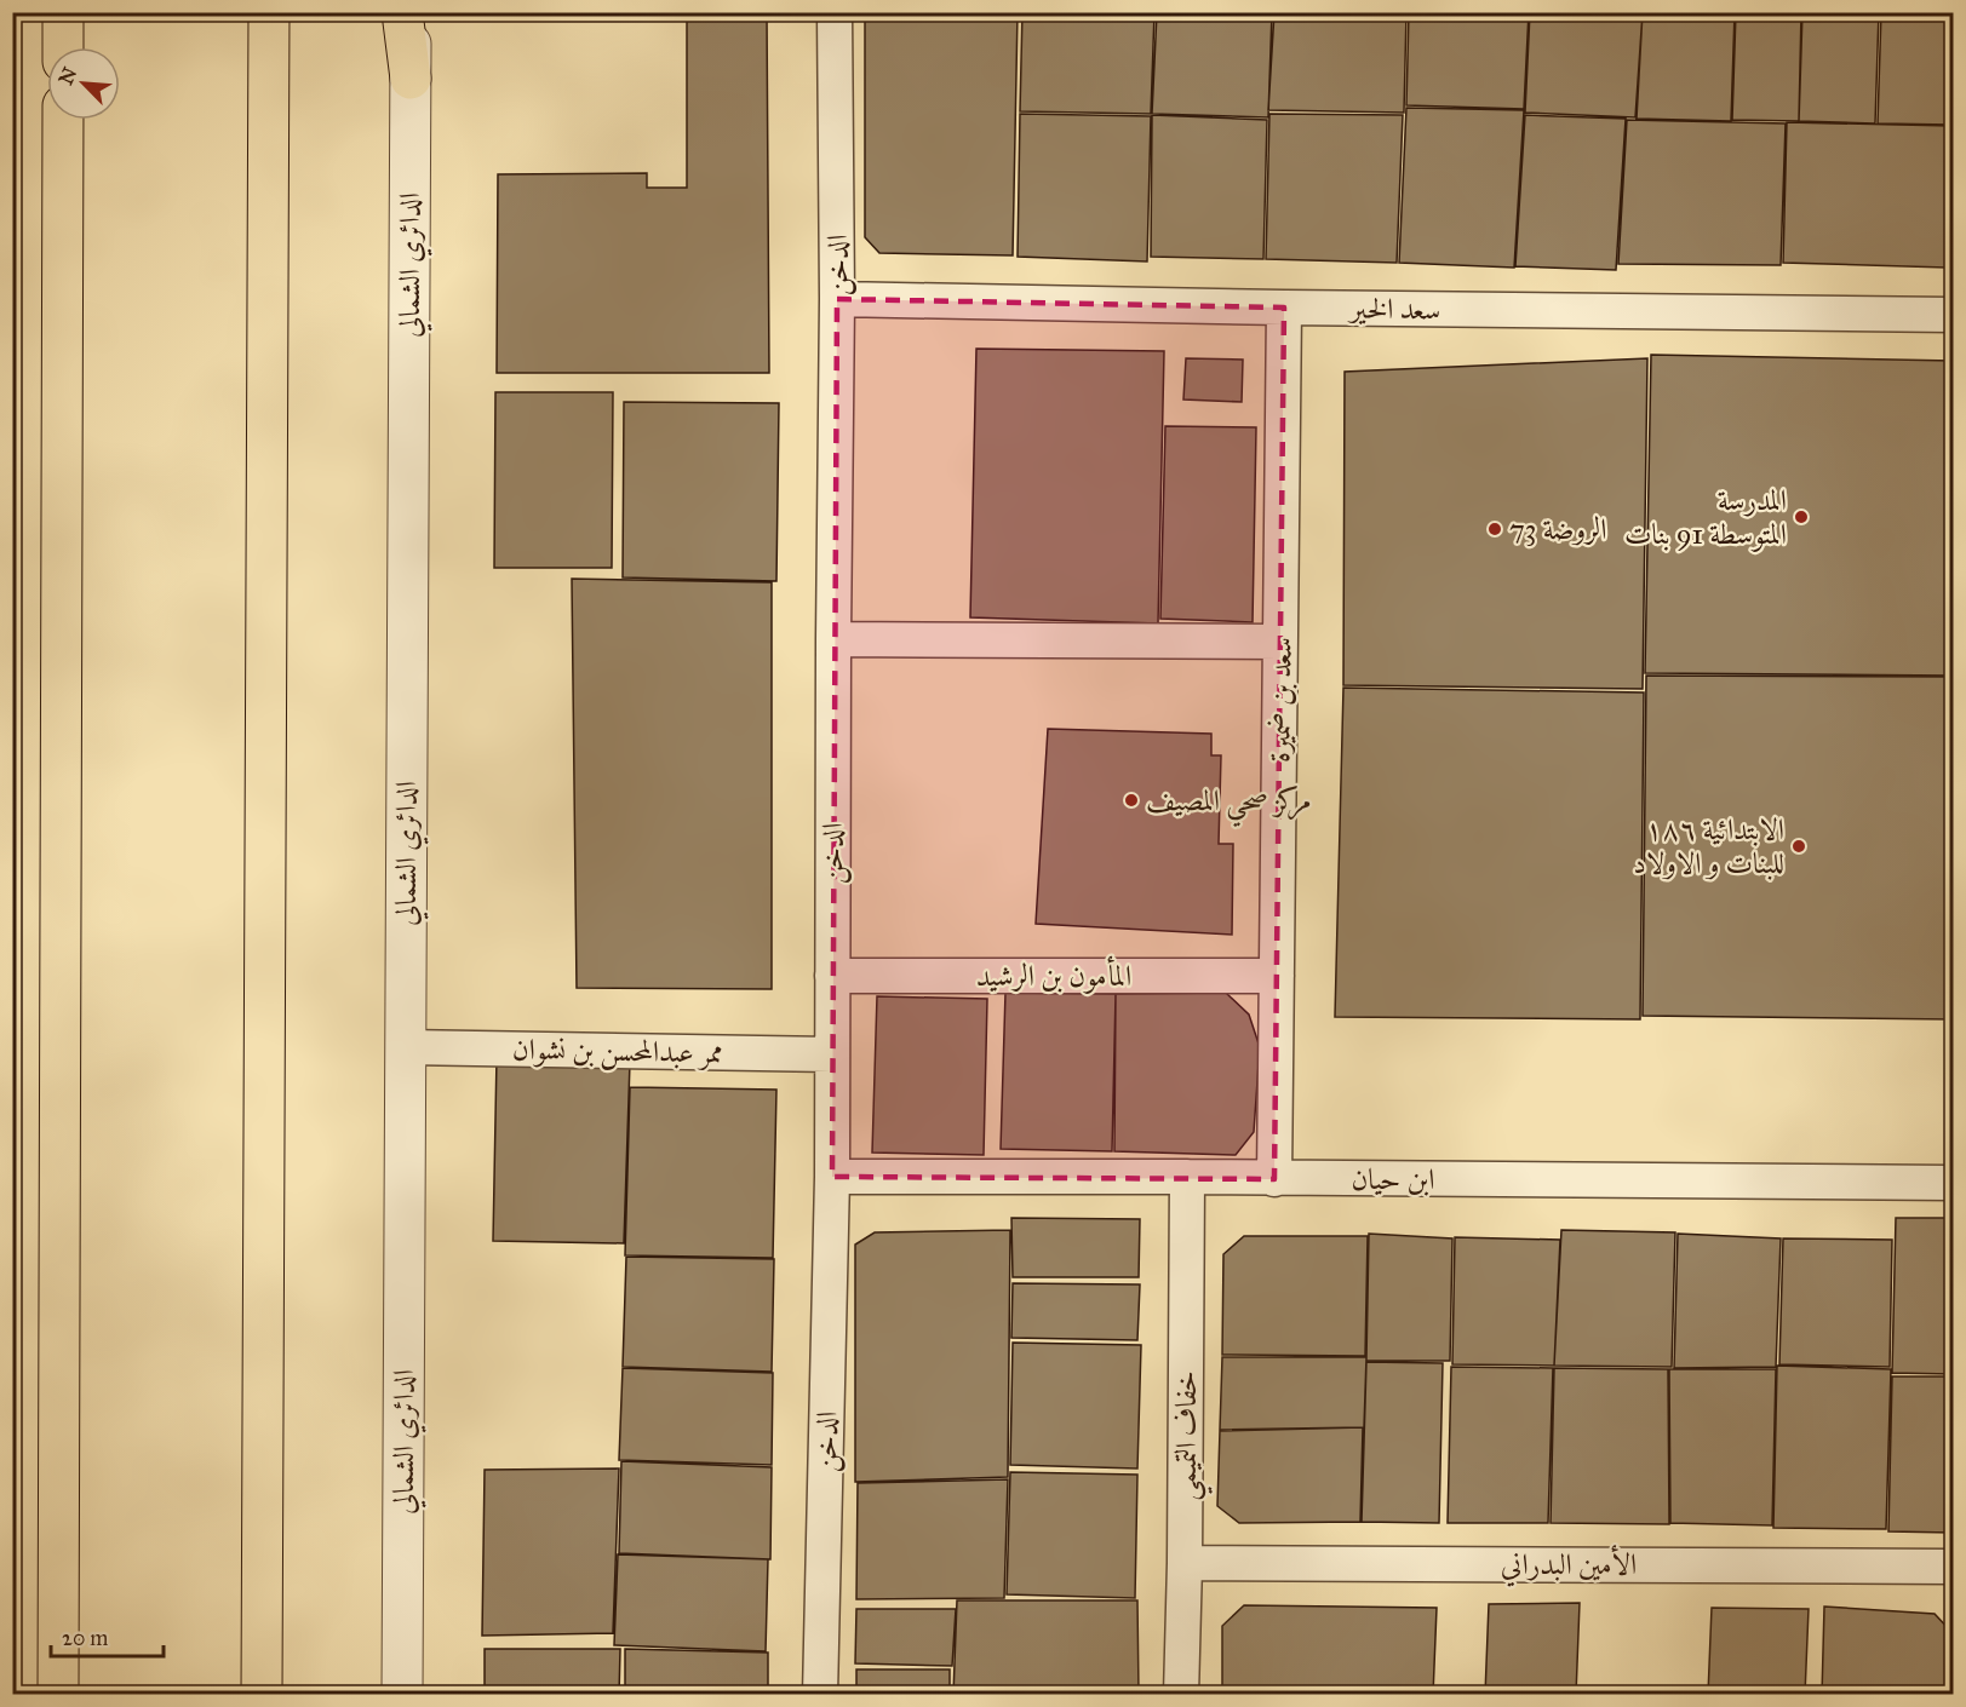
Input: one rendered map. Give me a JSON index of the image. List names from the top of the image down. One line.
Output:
{"streets":{"street":["الدائري الشمالي","الدخن","سعد الخير","سعد بن ضميرة","المأمون بن الرشيد","ممر عبدالمحسن بن نشوان","ابن حيان","خفاف التميمي","الأمين البدراني"]},"crossings":[["الدائري الشمالي","ممر عبدالمحسن بن نشوان"],["الدخن","سعد الخير"],["الدخن","المأمون بن الرشيد"],["الدخن","ممر عبدالمحسن بن نشوان"],["الدخن","ابن حيان"],["سعد الخير","سعد بن ضميرة"],["سعد بن ضميرة","المأمون بن الرشيد"],["سعد بن ضميرة","ابن حيان"],["ابن حيان","خفاف التميمي"],["خفاف التميمي","الأمين البدراني"]],"places":["المدرسة المتوسطة 91 بنات","الروضة 73","مركز صحي المصيف","الابتدائية ١٨٦ للبنات و الاولاد"],"scale_bar":"20 m","north":"top left"}
